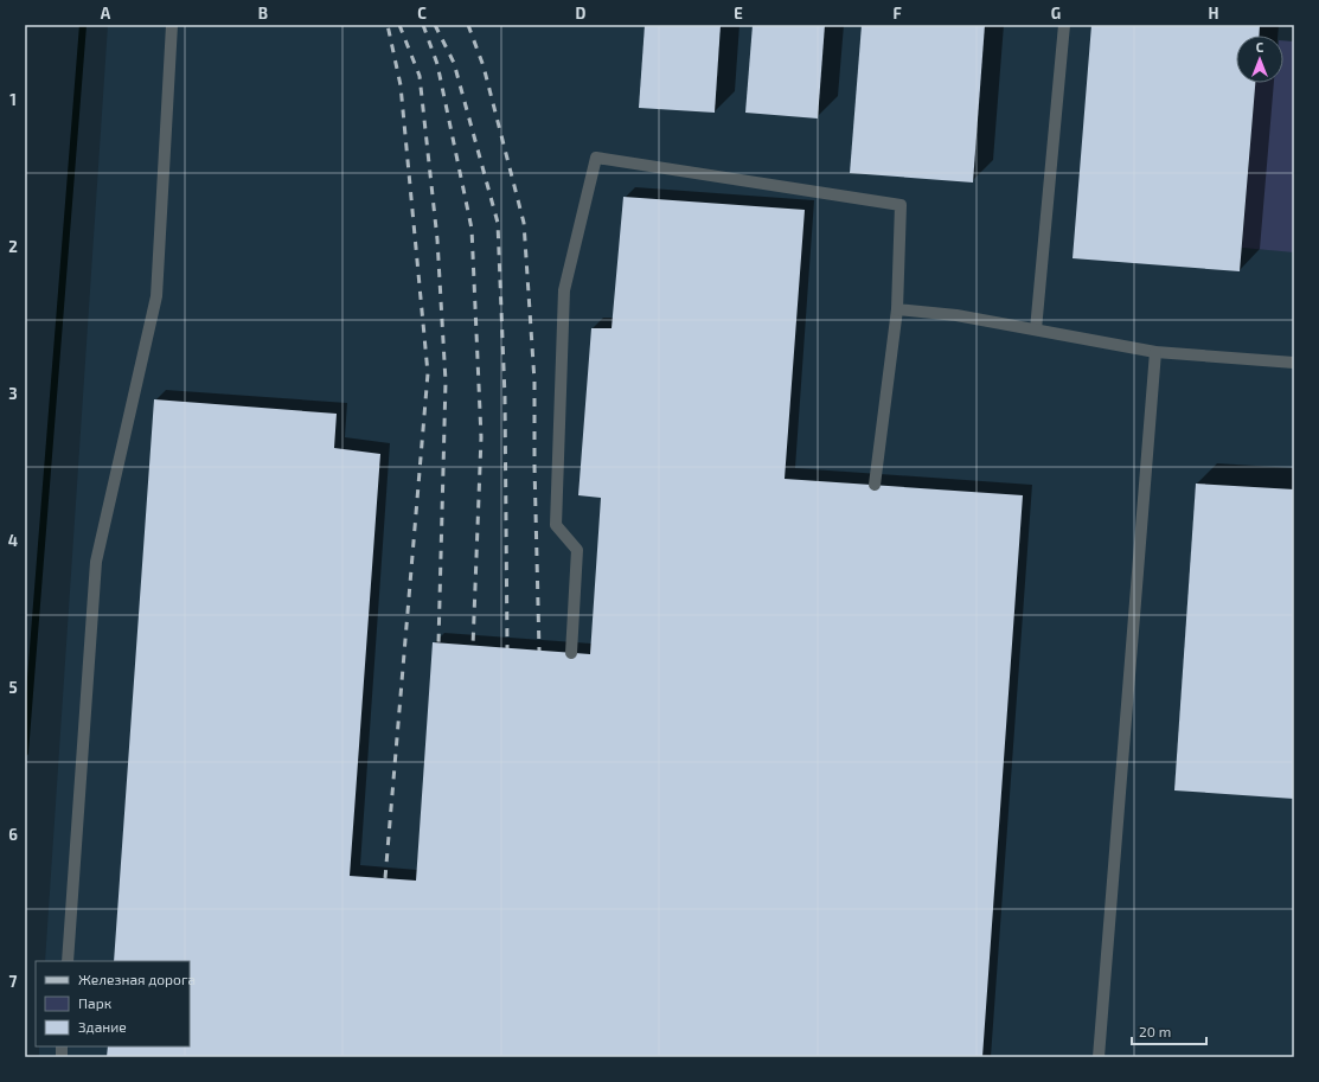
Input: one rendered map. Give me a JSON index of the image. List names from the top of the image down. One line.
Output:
{"legend":["Железная дорога","Парк","Здание"],"scale_bar":"20 m","north":"top","grid":{"columns":["A","B","C","D","E","F","G","H"],"rows":["1","2","3","4","5","6","7"]}}
